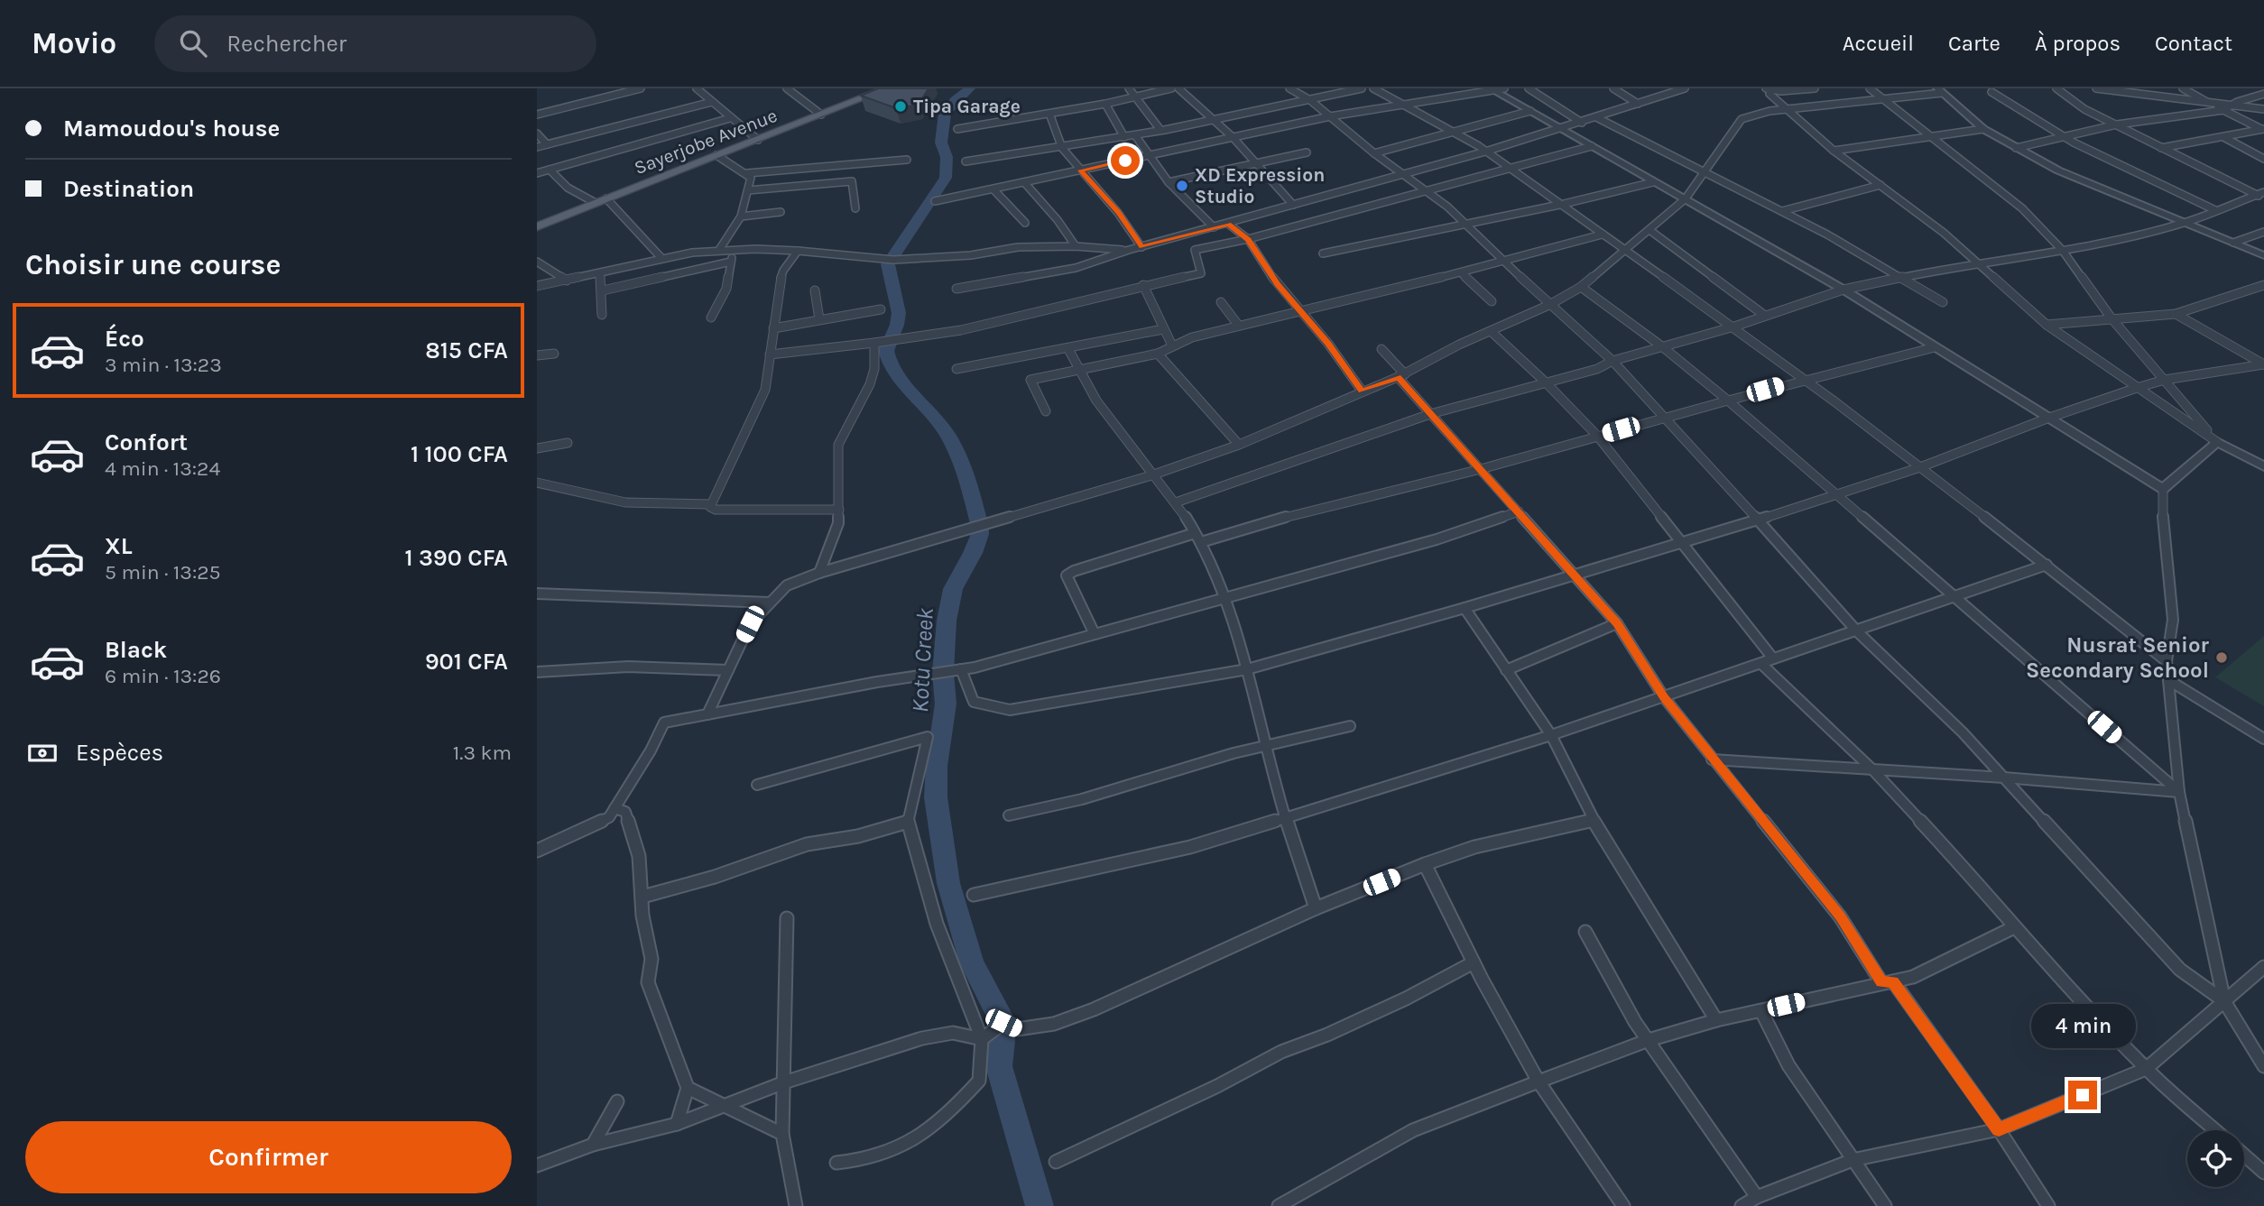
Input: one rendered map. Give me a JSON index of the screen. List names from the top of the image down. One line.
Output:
{"streets":{"main road":["Sayerjobe Avenue"]},"water":["Kotu Creek"],"places":["Tipa Garage","XD Expression Studio","Nusrat Senior Secondary School"],"page":{"header":"Movio","search":"Rechercher","nav":["Accueil","Carte","À propos","Contact"],"banner":["Mamoudou's house","Destination"],"heading":"Choisir une course","list":[{"name":"Éco","note":"3 min · 13:23","value":"815 CFA"},{"name":"Confort","note":"4 min · 13:24","value":"1 100 CFA"},{"name":"XL","note":"5 min · 13:25","value":"1 390 CFA"},{"name":"Black","note":"6 min · 13:26","value":"901 CFA"}],"pay":["Espèces","1.3 km"],"bubble":"4 min","buttons":"Confirmer"}}
